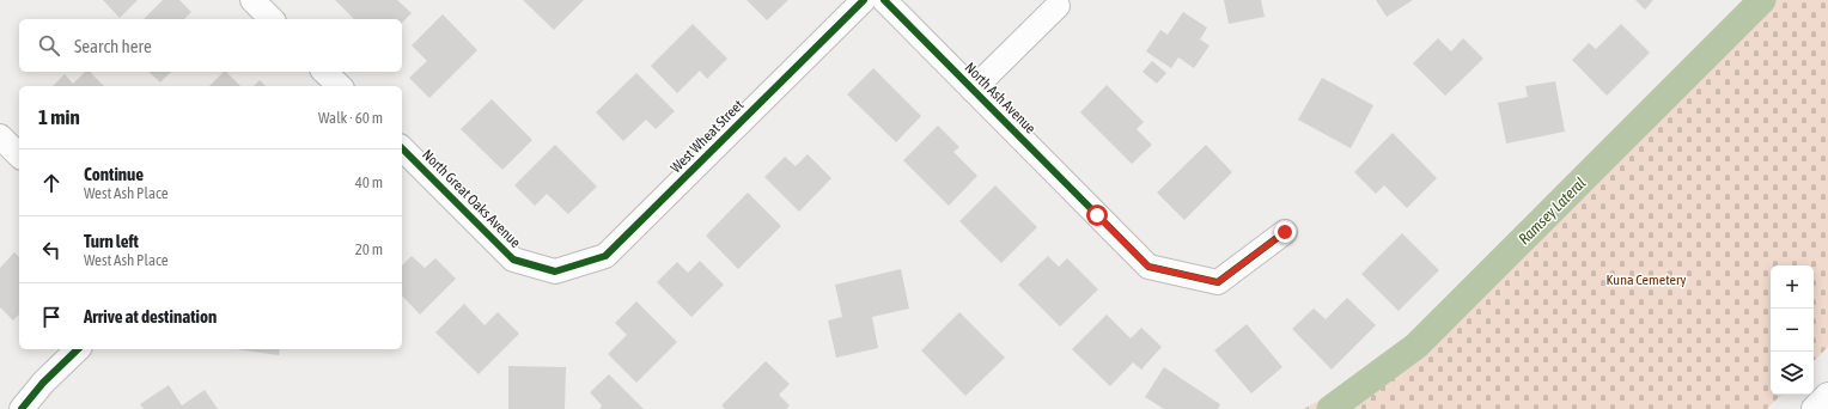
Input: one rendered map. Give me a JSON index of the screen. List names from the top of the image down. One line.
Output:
{"streets":{"street":["North Ash Avenue","West Wheat Street","North Great Oaks Avenue"]},"crossings":[["West Wheat Street","North Great Oaks Avenue"]],"water":["Ramsey Lateral"],"parks":["Kuna Cemetery"],"page":{"search":"Search here","heading":["1 min","Walk · 60 m"],"list":[["Continue","West Ash Place","40 m"],["Turn left","West Ash Place","20 m"],"Arrive at destination"],"map_buttons":["+","−"]}}
